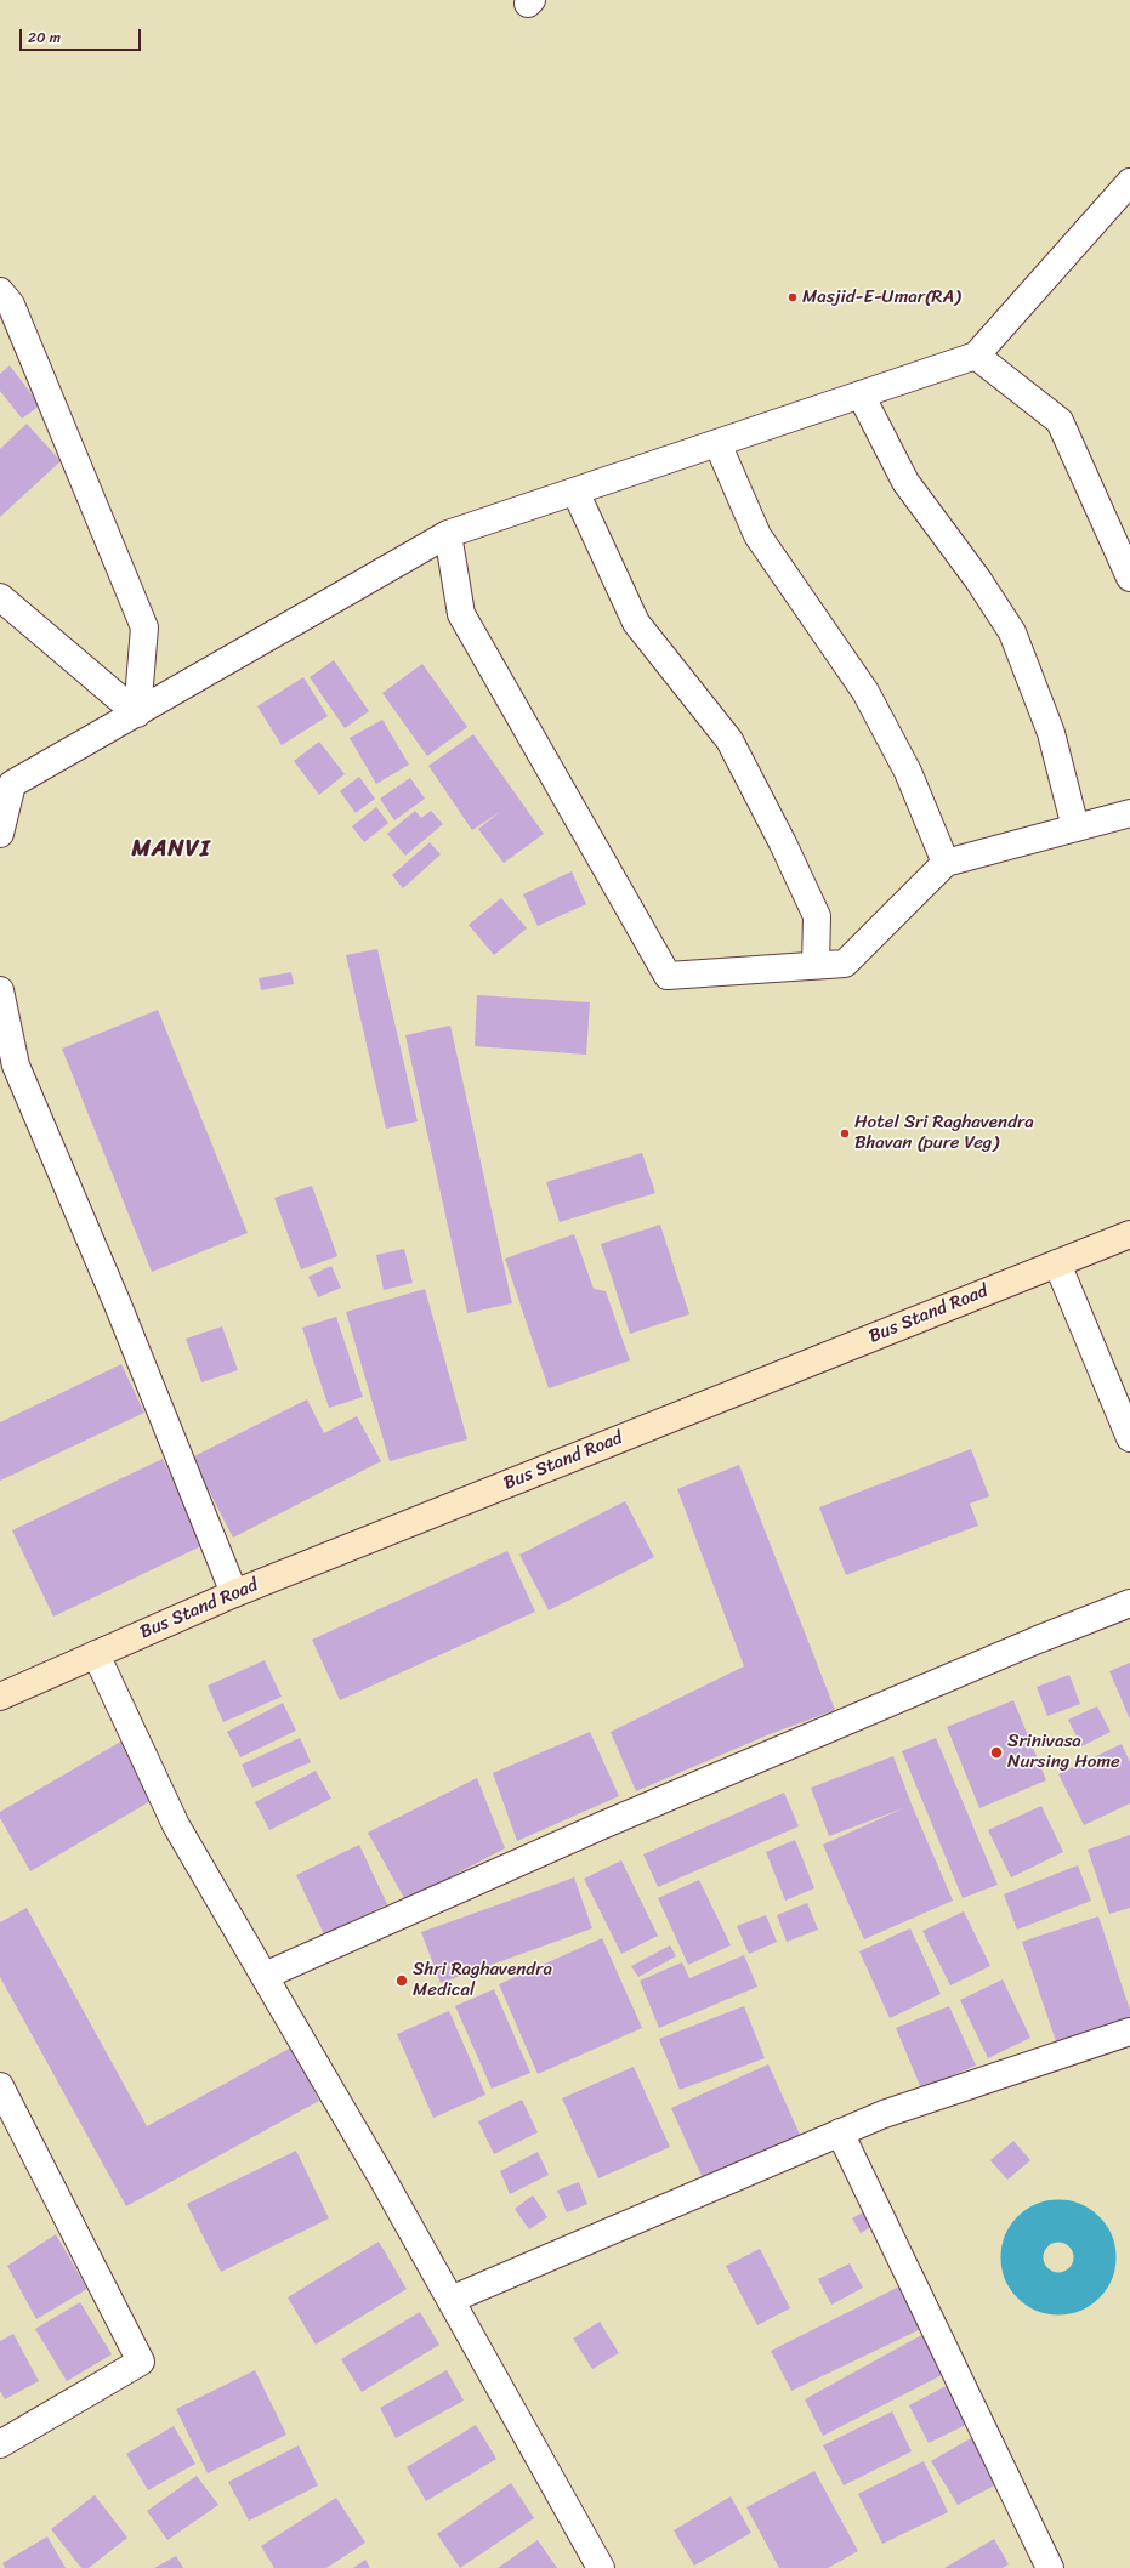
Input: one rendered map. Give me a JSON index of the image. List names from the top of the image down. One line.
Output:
{"streets":{"main road":["Bus Stand Road"]},"districts":["MANVI"],"places":["Masjid-E-Umar(RA)","Hotel Sri Raghavendra Bhavan (pure Veg)","Srinivasa Nursing Home","Shri Raghavendra Medical"],"scale_bar":"20 m"}
